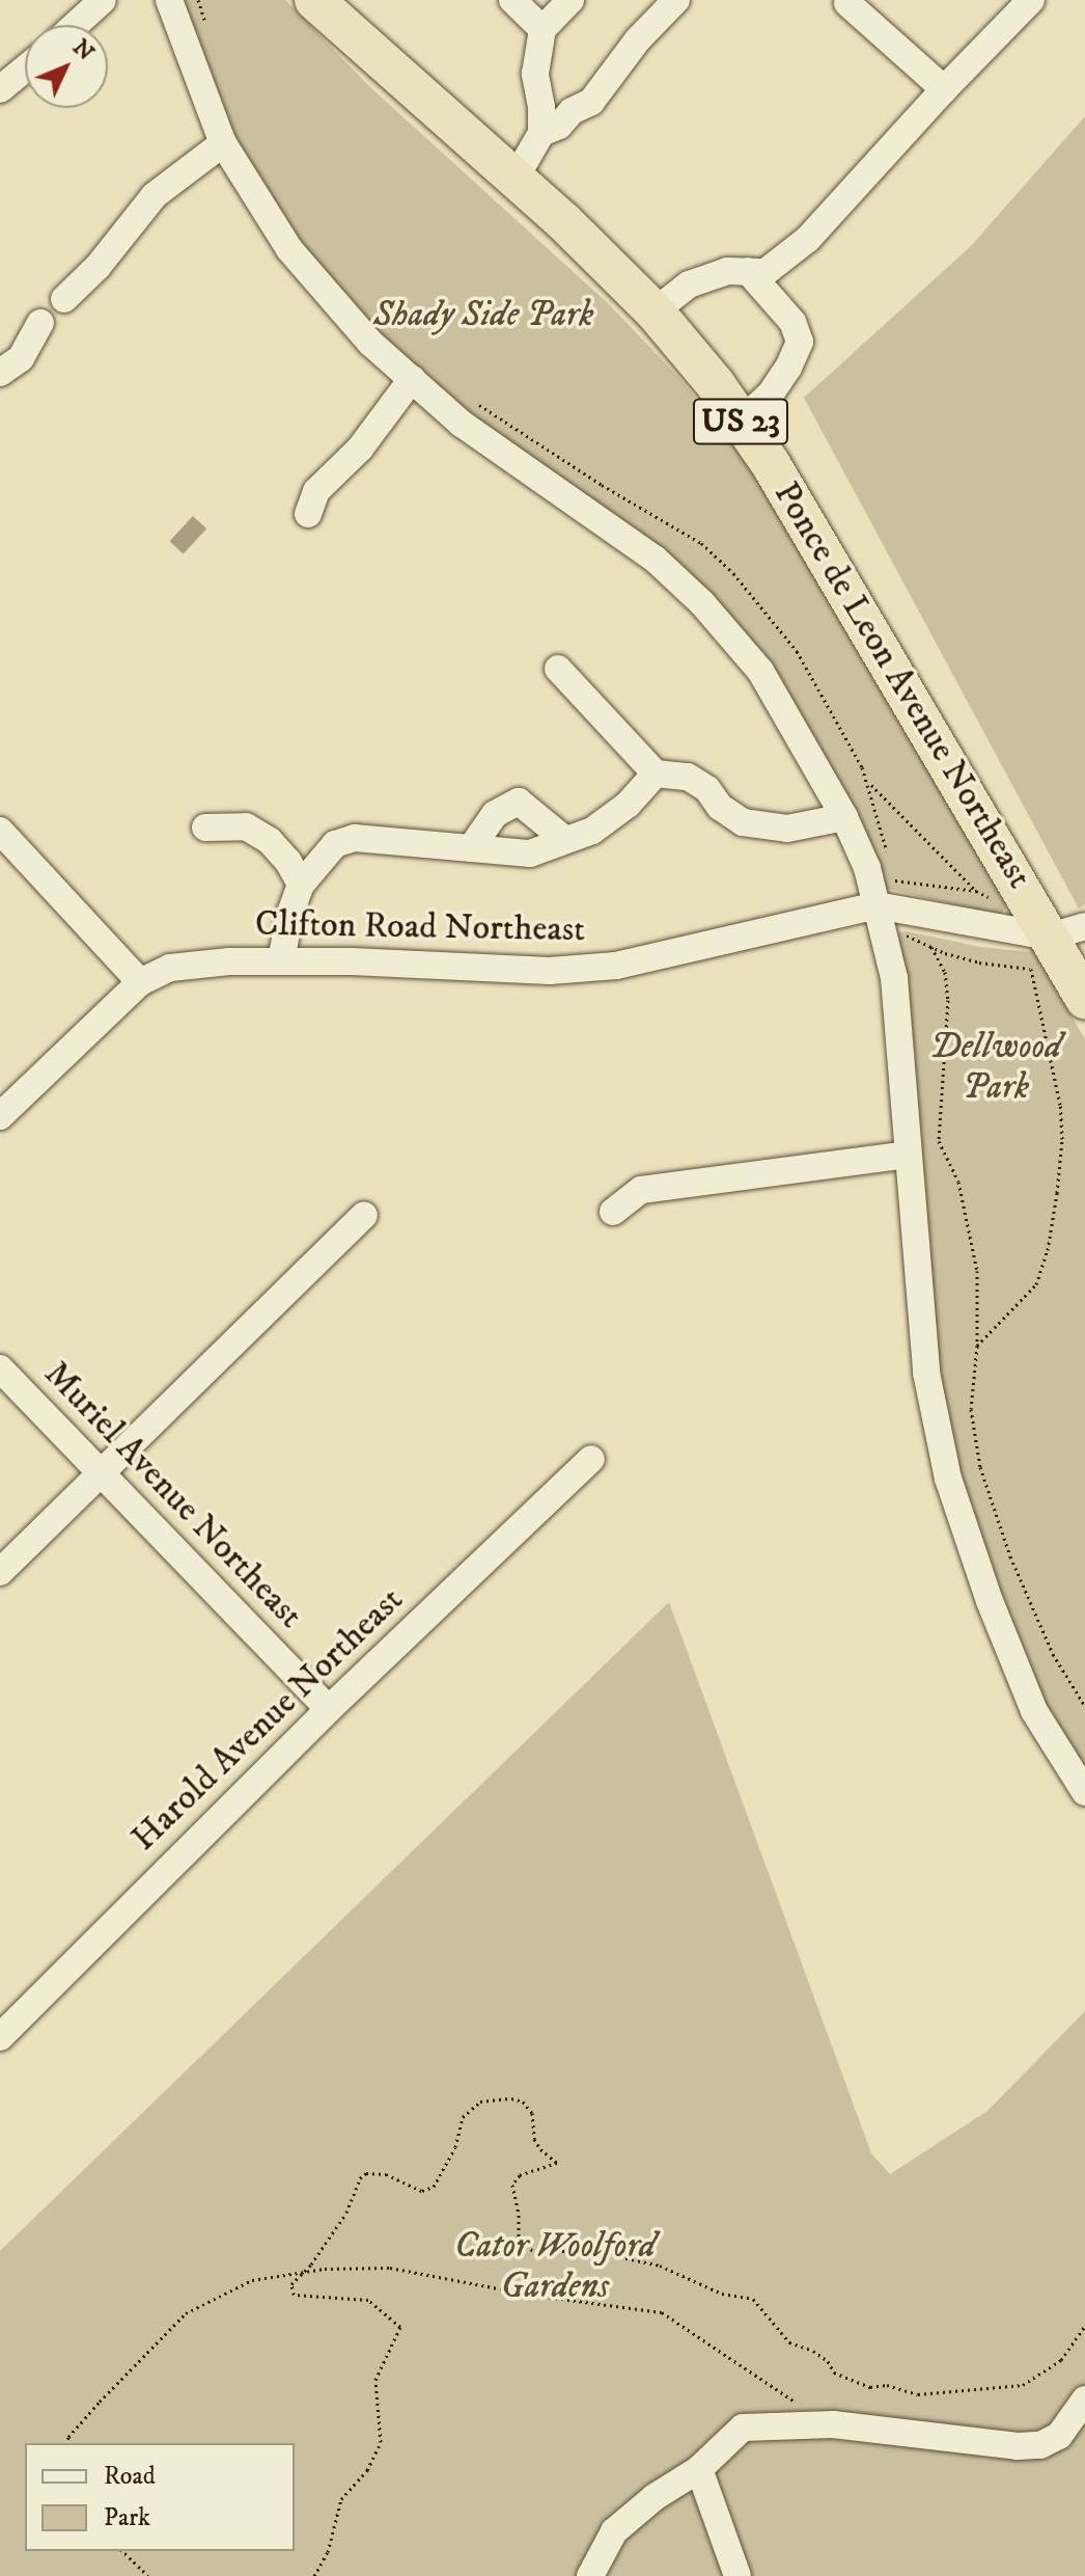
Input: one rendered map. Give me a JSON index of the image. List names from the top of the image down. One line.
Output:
{"streets":{"highway":["US 23","Ponce de Leon Avenue Northeast"],"street":["Clifton Road Northeast","Muriel Avenue Northeast","Harold Avenue Northeast"]},"crossings":[["Ponce de Leon Avenue Northeast","Clifton Road Northeast"],["Muriel Avenue Northeast","Harold Avenue Northeast"]],"parks":["Shady Side Park","Dellwood Park","Cator Woolford Gardens"],"legend":["Road","Park"],"north":"top right"}
